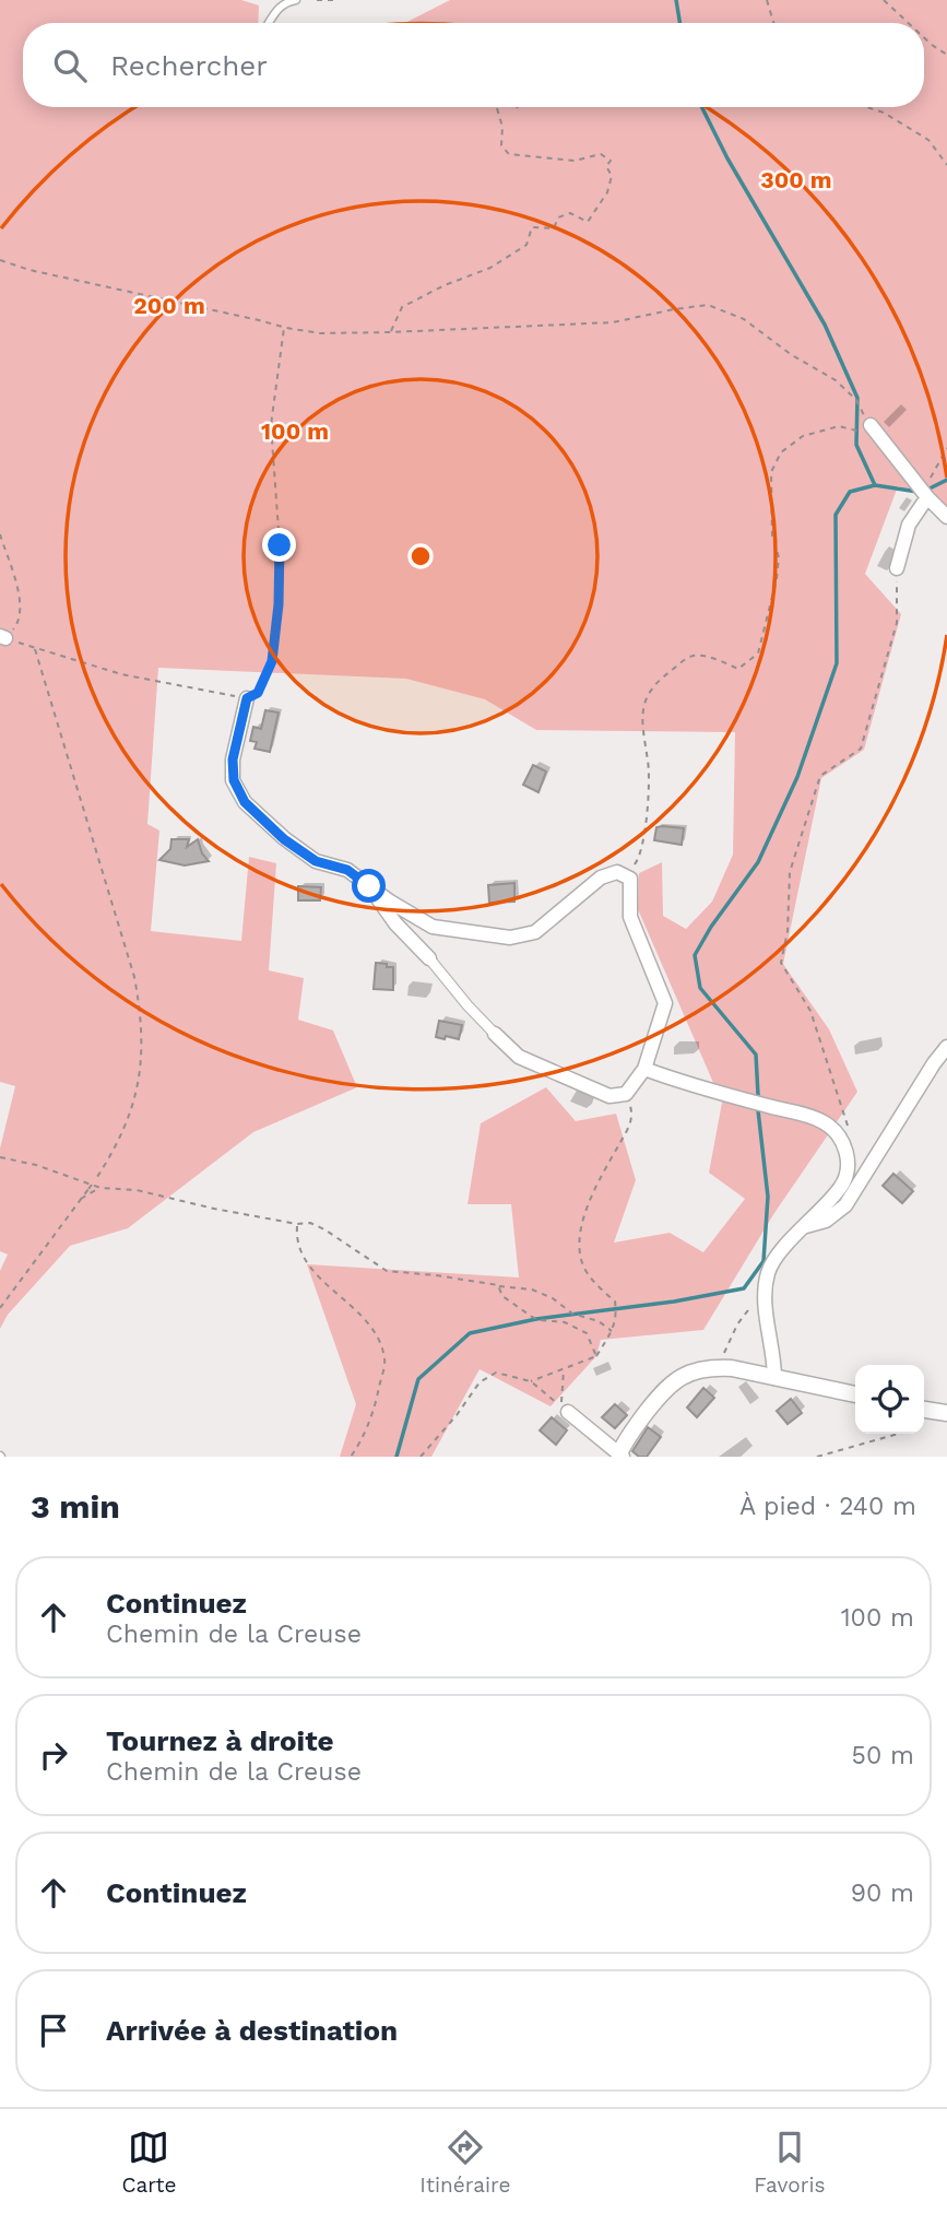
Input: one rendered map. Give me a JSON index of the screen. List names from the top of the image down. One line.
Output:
{"page":{"search":"Rechercher","heading":["3 min","À pied · 240 m"],"list":[["Continuez","Chemin de la Creuse","100 m"],["Tournez à droite","Chemin de la Creuse","50 m"],["Continuez","90 m"],"Arrivée à destination"],"nav":["Carte","Itinéraire","Favoris"]},"rings":["300 m","200 m","100 m"]}
